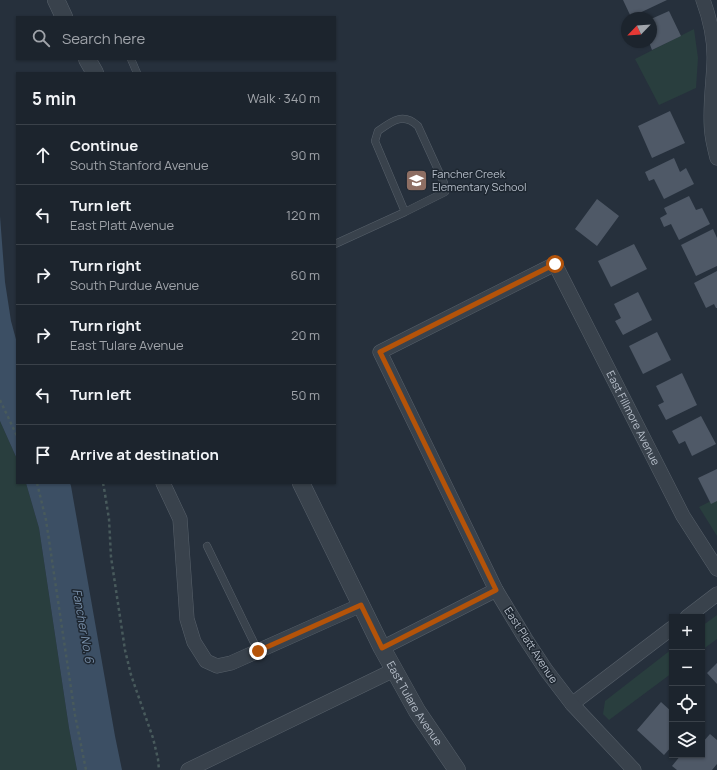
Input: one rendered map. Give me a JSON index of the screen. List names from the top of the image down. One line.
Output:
{"streets":{"street":["East Fillmore Avenue","East Platt Avenue","East Tulare Avenue"]},"crossings":[["East Fillmore Avenue","East Platt Avenue"]],"water":["Fancher No. 6"],"places":{"school or university":["Fancher Creek Elementary School"]},"north":"bottom left","page":{"search":"Search here","heading":["5 min","Walk · 340 m"],"list":[["Continue","South Stanford Avenue","90 m"],["Turn left","East Platt Avenue","120 m"],["Turn right","South Purdue Avenue","60 m"],["Turn right","East Tulare Avenue","20 m"],["Turn left","50 m"],"Arrive at destination"],"map_buttons":["+","−"]}}
